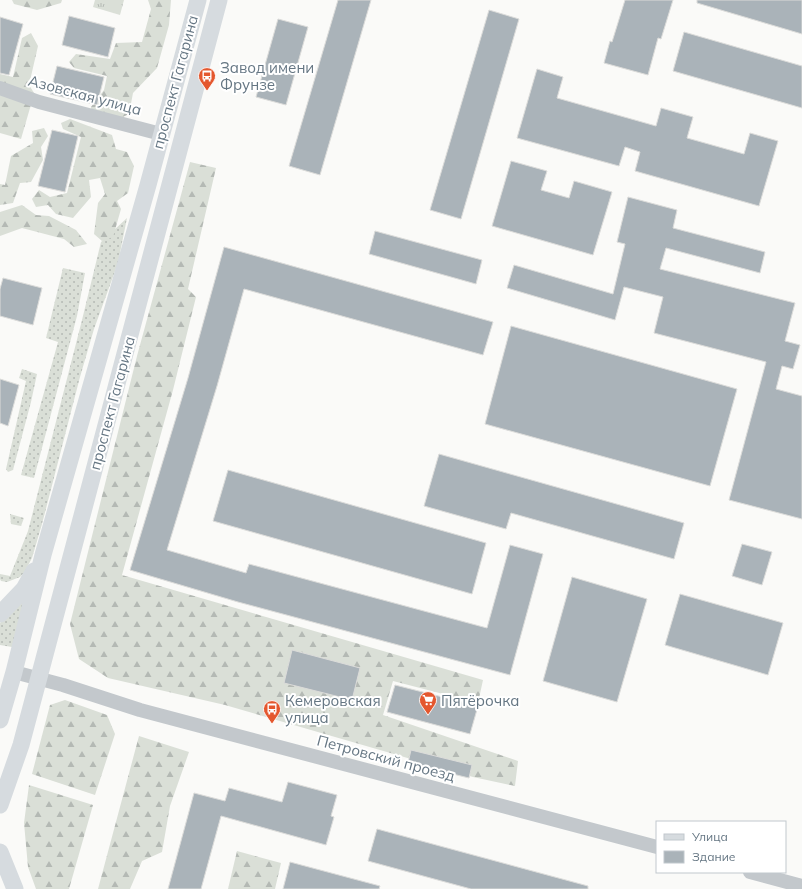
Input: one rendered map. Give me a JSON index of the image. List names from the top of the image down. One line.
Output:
{"streets":{"main road":["проспект Гагарина"],"street":["Азовская улица","Петровский проезд"]},"crossings":[["проспект Гагарина","Азовская улица"],["проспект Гагарина","Петровский проезд"]],"places":{"bus stop":["Завод имени Фрунзе","Кемеровская улица"],"supermarket":["Пятёрочка"]},"legend":["Улица","Здание"]}
